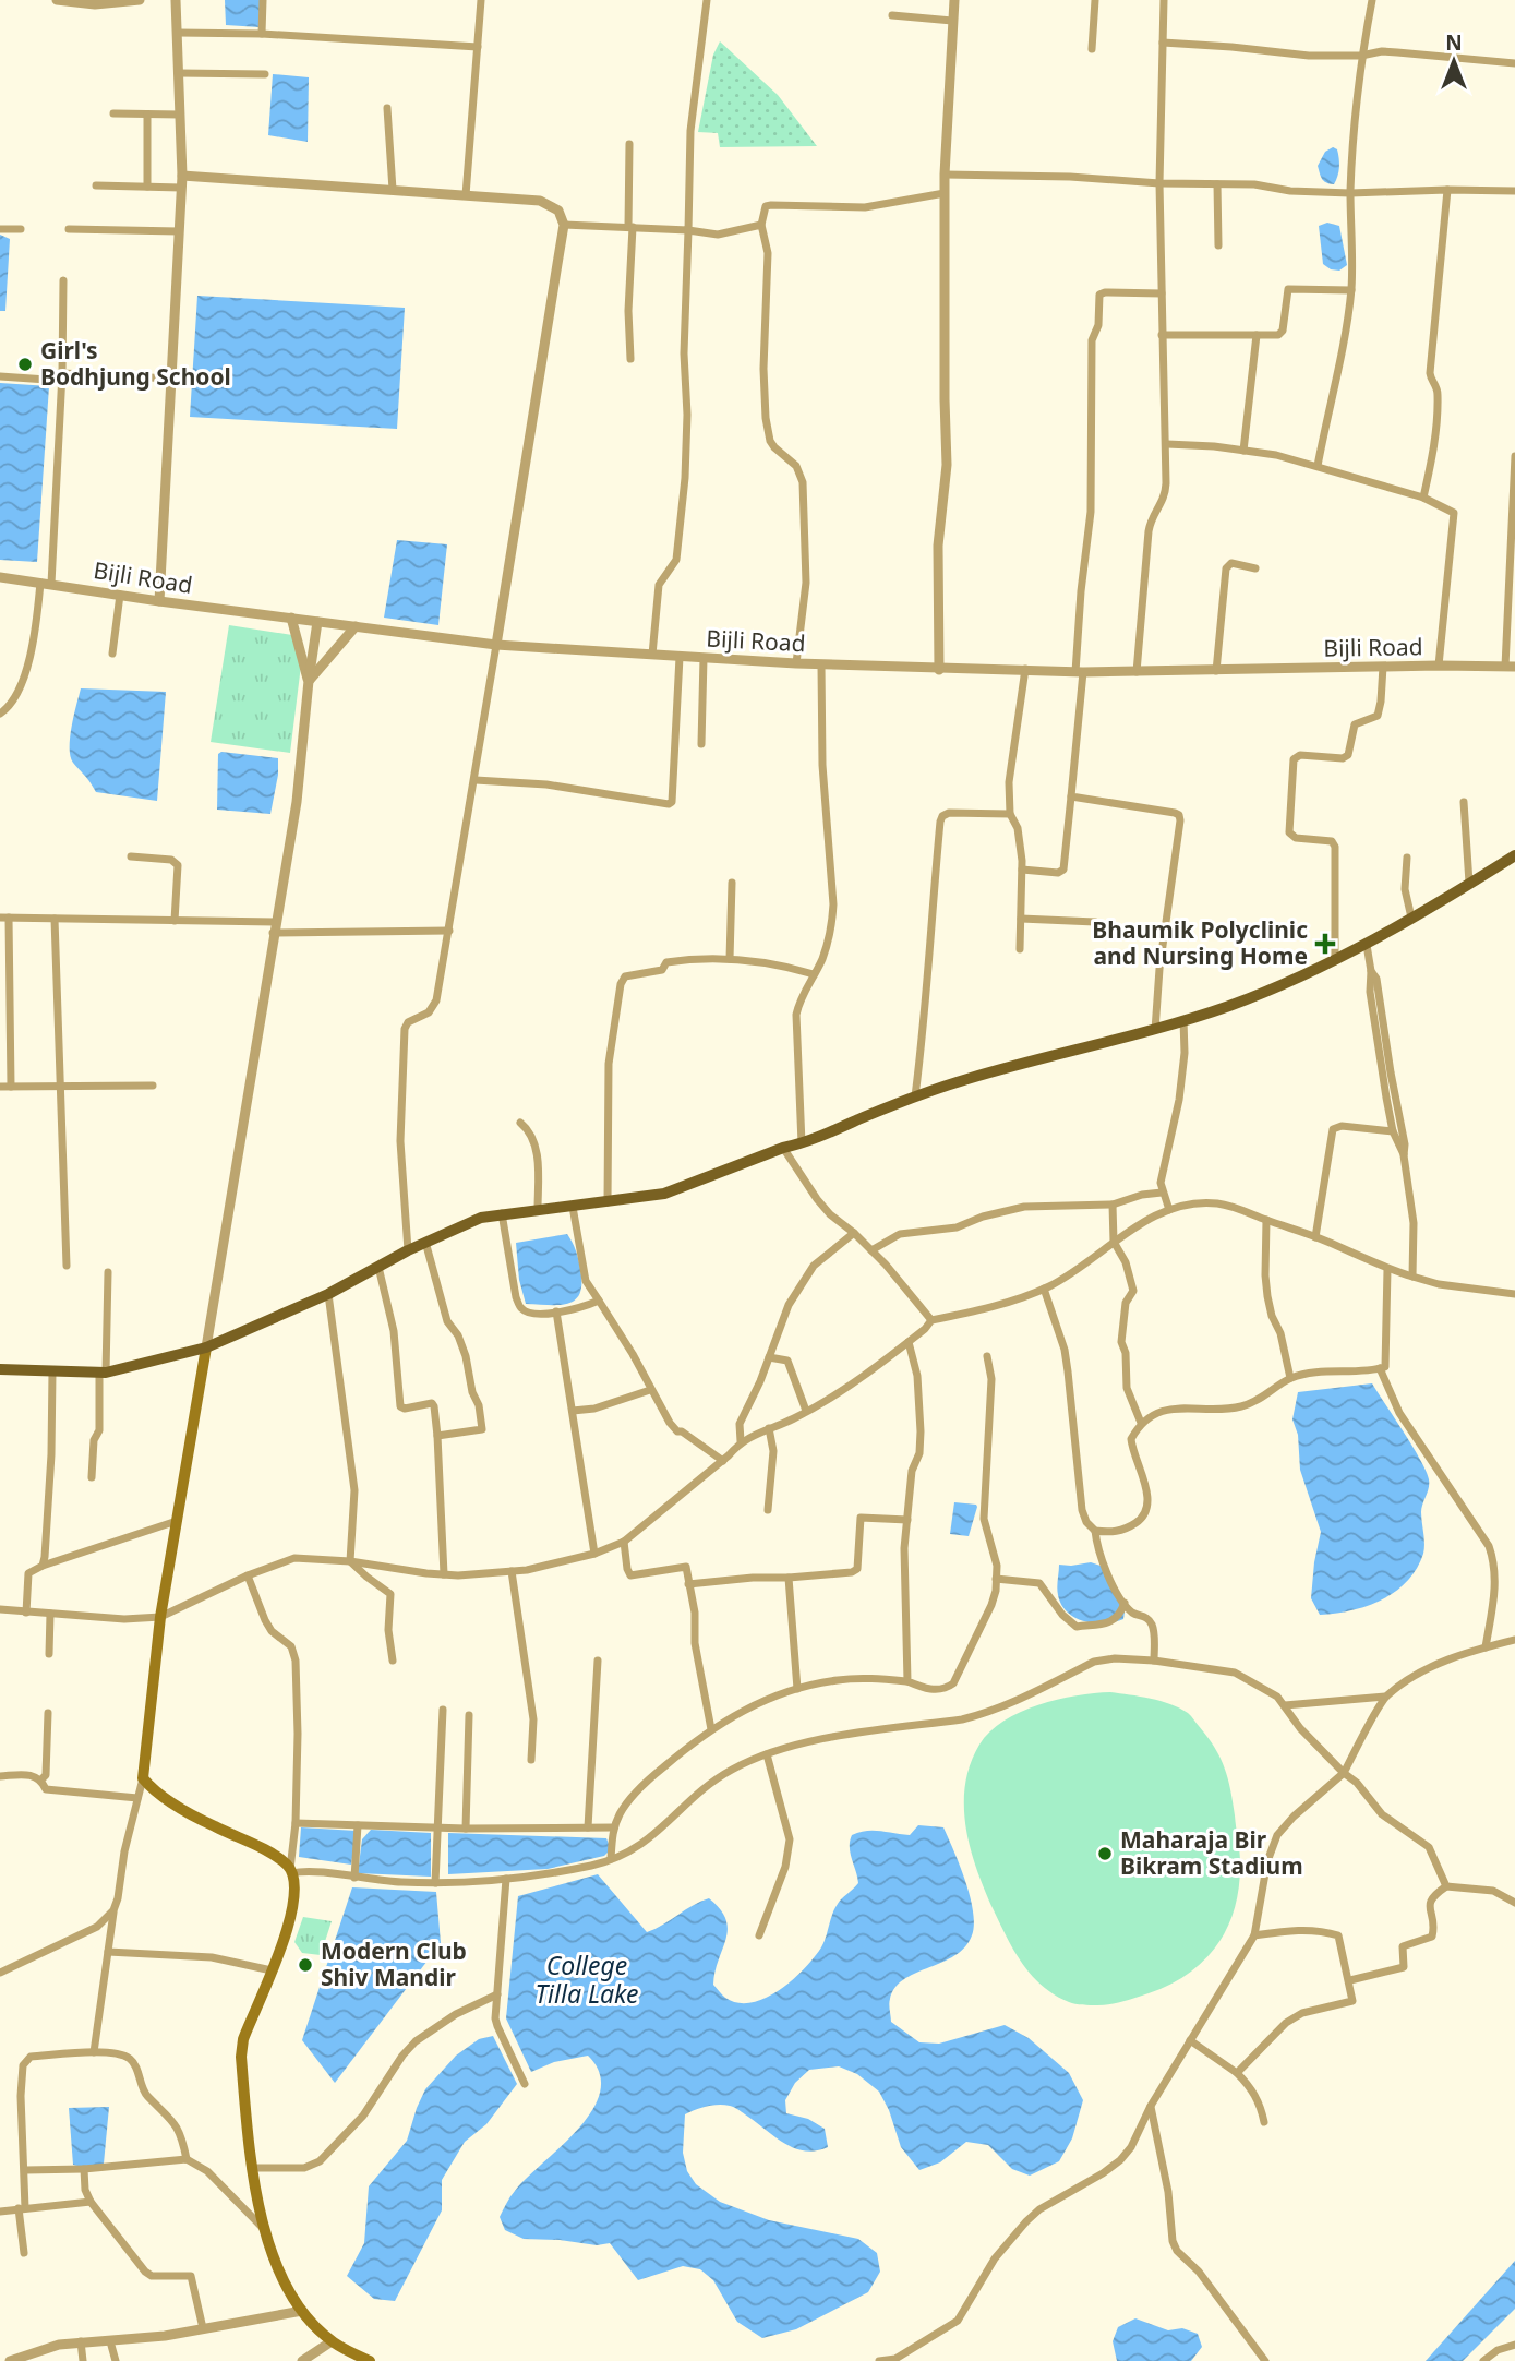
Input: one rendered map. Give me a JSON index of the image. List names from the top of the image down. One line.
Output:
{"streets":{"street":["Bijli Road"]},"water":["College Tilla Lake"],"places":{"other":["Girl's Bodhjung School","Maharaja Bir Bikram Stadium","Modern Club Shiv Mandir"],"health":["Bhaumik Polyclinic and Nursing Home"]},"north":"top"}
